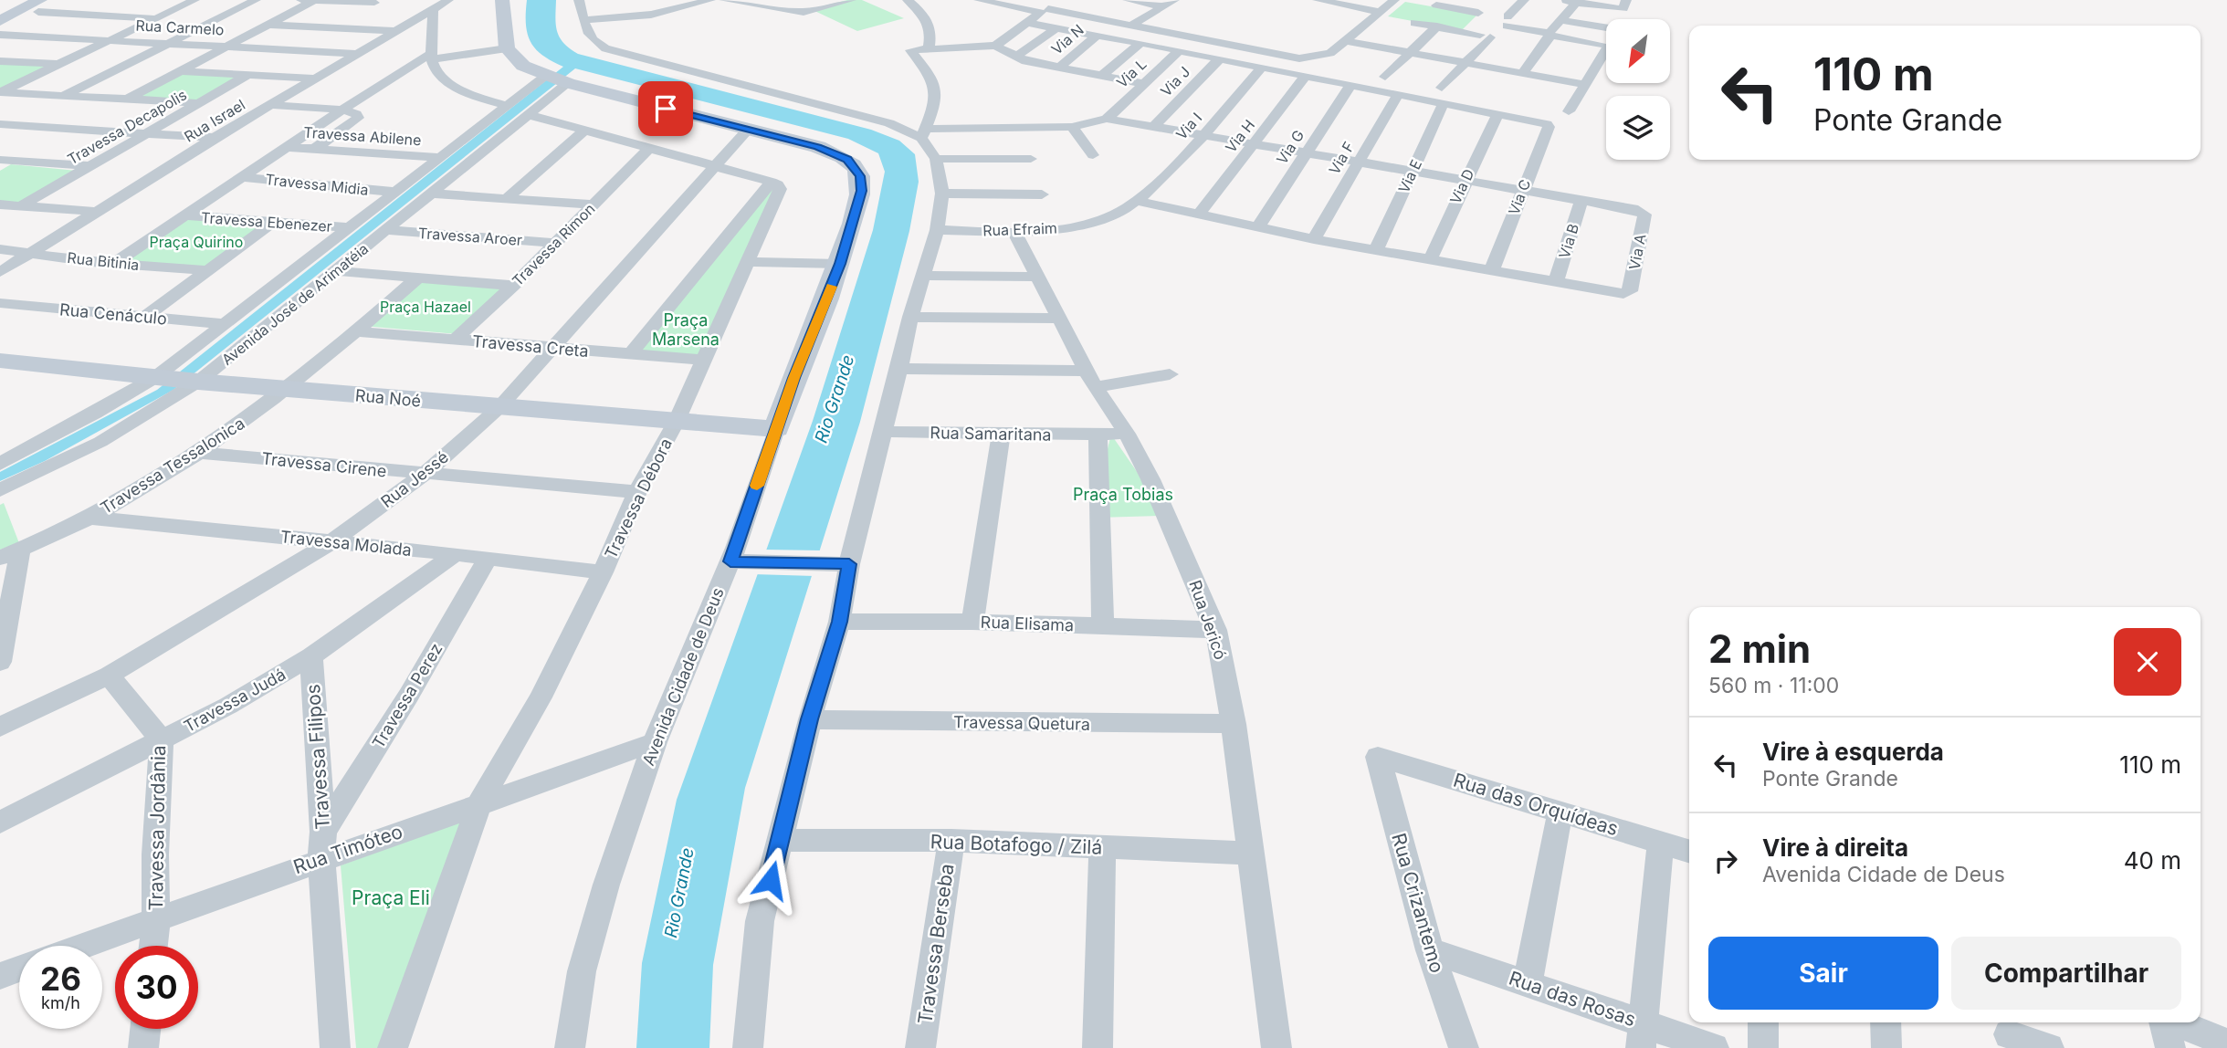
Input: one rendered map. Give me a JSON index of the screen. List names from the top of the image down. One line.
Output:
{"streets":{"street":["Rua Carmelo","Via N","Via L","Via J","Rua Israel","Via I","Travessa Decapolis","Travessa Abilene","Via H","Via G","Via F","Via E","Travessa Midia","Via D","Via C","Travessa Ebenezer","Rua Efraim","Travessa Aroer","Via B","Travessa Rimon","Via A","Rua Bitinia","Avenida José de Arimatéia","Rua Cenáculo","Travessa Creta","Rua Noé","Rua Samaritana","Travessa Cirene","Travessa Tessalonica","Rua Jessé","Travessa Débora","Travessa Molada","Rua Jericó","Rua Elisama","Avenida Cidade de Deus","Travessa Perez","Travessa Judá","Travessa Quetura","Travessa Filipos","Rua das Orquídeas","Travessa Jordânia","Rua Botafogo / Zilá","Rua Timóteo","Rua Crizantemo","Travessa Berseba","Rua das Rosas"]},"crossings":[["Rua Carmelo","Rua Israel"],["Rua Israel","Rua Bitinia"],["Via I","Rua Efraim"],["Travessa Abilene","Avenida José de Arimatéia"],["Travessa Midia","Avenida José de Arimatéia"],["Via D","Via C"],["Travessa Ebenezer","Avenida José de Arimatéia"],["Rua Efraim","Rua Jericó"],["Travessa Aroer","Travessa Rimon"],["Travessa Aroer","Avenida José de Arimatéia"],["Via B","Via A"],["Travessa Rimon","Travessa Creta"],["Avenida José de Arimatéia","Rua Cenáculo"],["Avenida José de Arimatéia","Rua Noé"],["Avenida José de Arimatéia","Avenida Cidade de Deus"],["Travessa Creta","Travessa Tessalonica"],["Travessa Creta","Rua Jessé"],["Travessa Creta","Travessa Débora"],["Rua Noé","Travessa Tessalonica"],["Rua Noé","Rua Jessé"],["Rua Noé","Travessa Débora"],["Rua Noé","Avenida Cidade de Deus"],["Rua Samaritana","Rua Jericó"],["Travessa Cirene","Travessa Tessalonica"],["Travessa Cirene","Rua Jessé"],["Travessa Cirene","Travessa Débora"],["Travessa Tessalonica","Travessa Molada"],["Rua Jessé","Travessa Molada"],["Rua Jessé","Avenida Cidade de Deus"],["Rua Jessé","Travessa Jordânia"],["Travessa Débora","Travessa Molada"],["Travessa Débora","Rua Timóteo"],["Travessa Molada","Travessa Perez"],["Travessa Molada","Travessa Judá"],["Rua Jericó","Rua Elisama"],["Rua Jericó","Travessa Quetura"],["Rua Jericó","Rua Botafogo / Zilá"],["Avenida Cidade de Deus","Rua Timóteo"],["Travessa Perez","Travessa Filipos"],["Travessa Judá","Travessa Filipos"],["Travessa Judá","Travessa Jordânia"],["Travessa Filipos","Rua Timóteo"],["Rua das Orquídeas","Rua Crizantemo"],["Travessa Jordânia","Rua Timóteo"],["Rua Botafogo / Zilá","Travessa Berseba"],["Rua Crizantemo","Rua das Rosas"]],"water":["Rio Grande"],"parks":["Praça Quirino","Praça Hazael","Praça Marsena","Praça Tobias","Praça Eli"],"north":"bottom left","page":{"turn":["110 m","Ponte Grande"],"heading":["2 min","560 m · 11:00"],"list":[{"name":"Vire à esquerda","note":"Ponte Grande","value":"110 m"},{"name":"Vire à direita","note":"Avenida Cidade de Deus","value":"40 m"}],"buttons":["Sair","Compartilhar"],"speed":"26 km/h","limit":"30"}}
